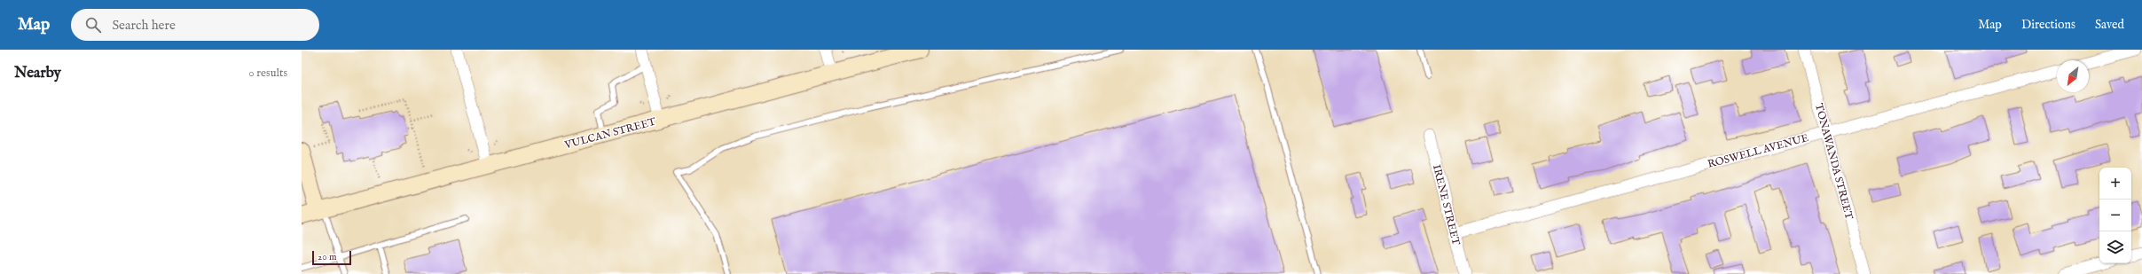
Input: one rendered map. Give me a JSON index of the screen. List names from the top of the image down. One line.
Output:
{"streets":{"street":["VULCAN STREET","ROSWELL AVENUE","TONAWANDA STREET","IRENE STREET"]},"crossings":[["ROSWELL AVENUE","TONAWANDA STREET"],["ROSWELL AVENUE","IRENE STREET"]],"scale_bar":"20 m","north":"bottom left","page":{"header":"Map","search":"Search here","nav":["Map","Directions","Saved"],"heading":["Nearby","0 results"],"map_buttons":["+","−"],"scale":"20 m"}}
